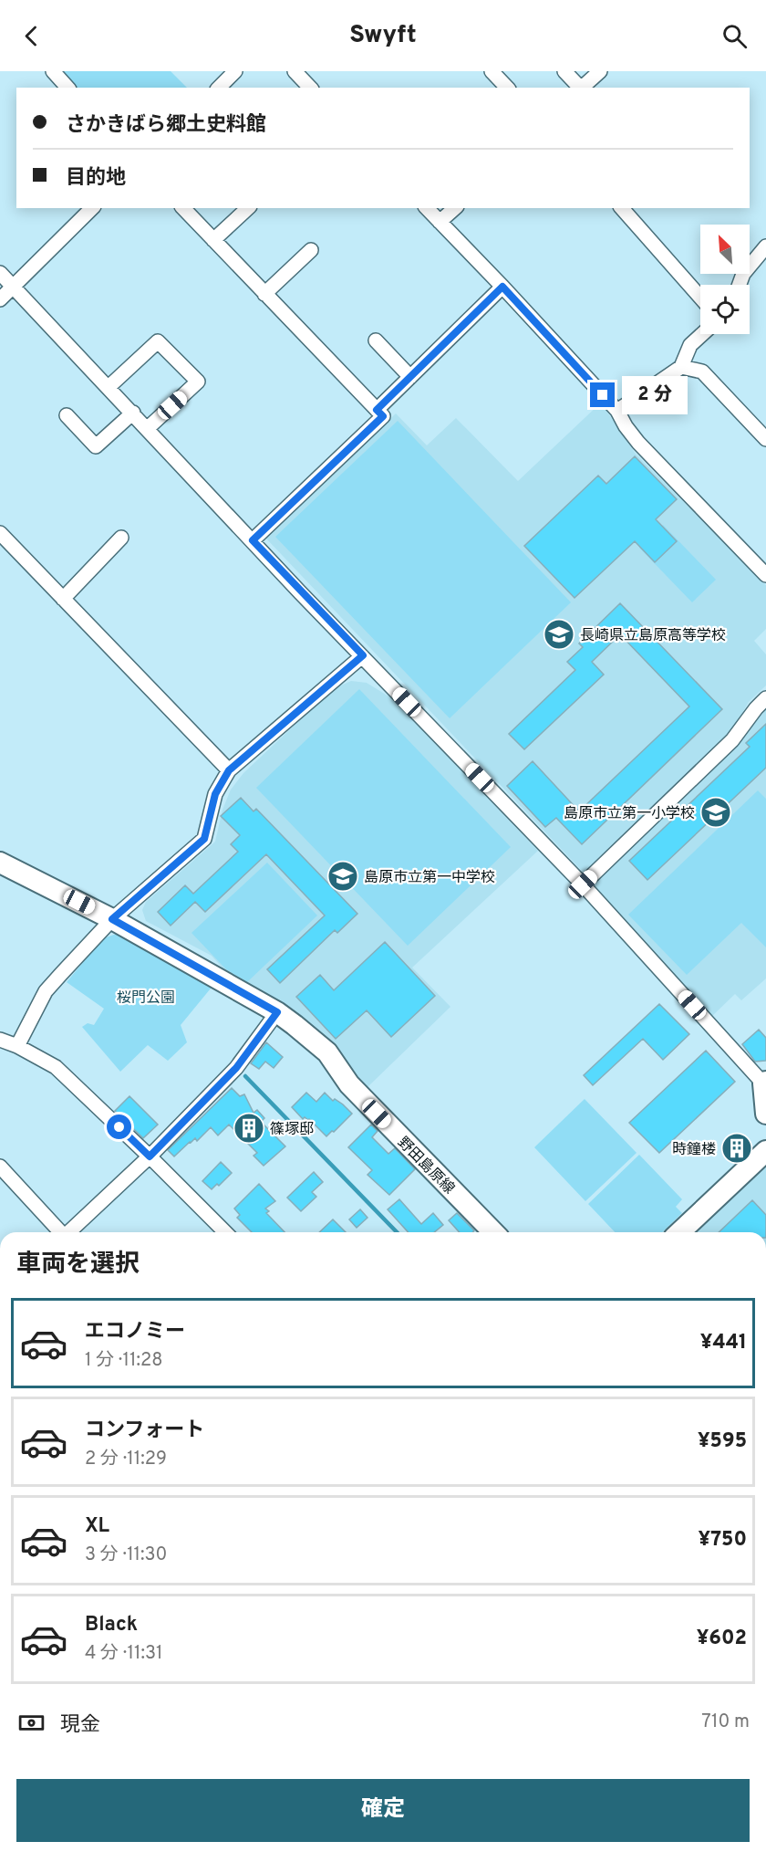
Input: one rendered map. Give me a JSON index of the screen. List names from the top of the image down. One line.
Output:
{"streets":{"main road":["野田島原線"]},"parks":["桜門公園"],"places":{"school or university":["長崎県立島原高等学校","島原市立第一小学校","島原市立第一中学校"],"building":["篠塚邸","時鐘楼"]},"north":"top left","page":{"header":"Swyft","banner":["さかきばら郷土史料館","目的地"],"bubble":"2 分","heading":"車両を選択","list":[{"name":"エコノミー","note":"1 分 · 11:28","value":"¥441"},{"name":"コンフォート","note":"2 分 · 11:29","value":"¥595"},{"name":"XL","note":"3 分 · 11:30","value":"¥750"},{"name":"Black","note":"4 分 · 11:31","value":"¥602"}],"pay":["現金","710 m"],"buttons":"確定"}}
